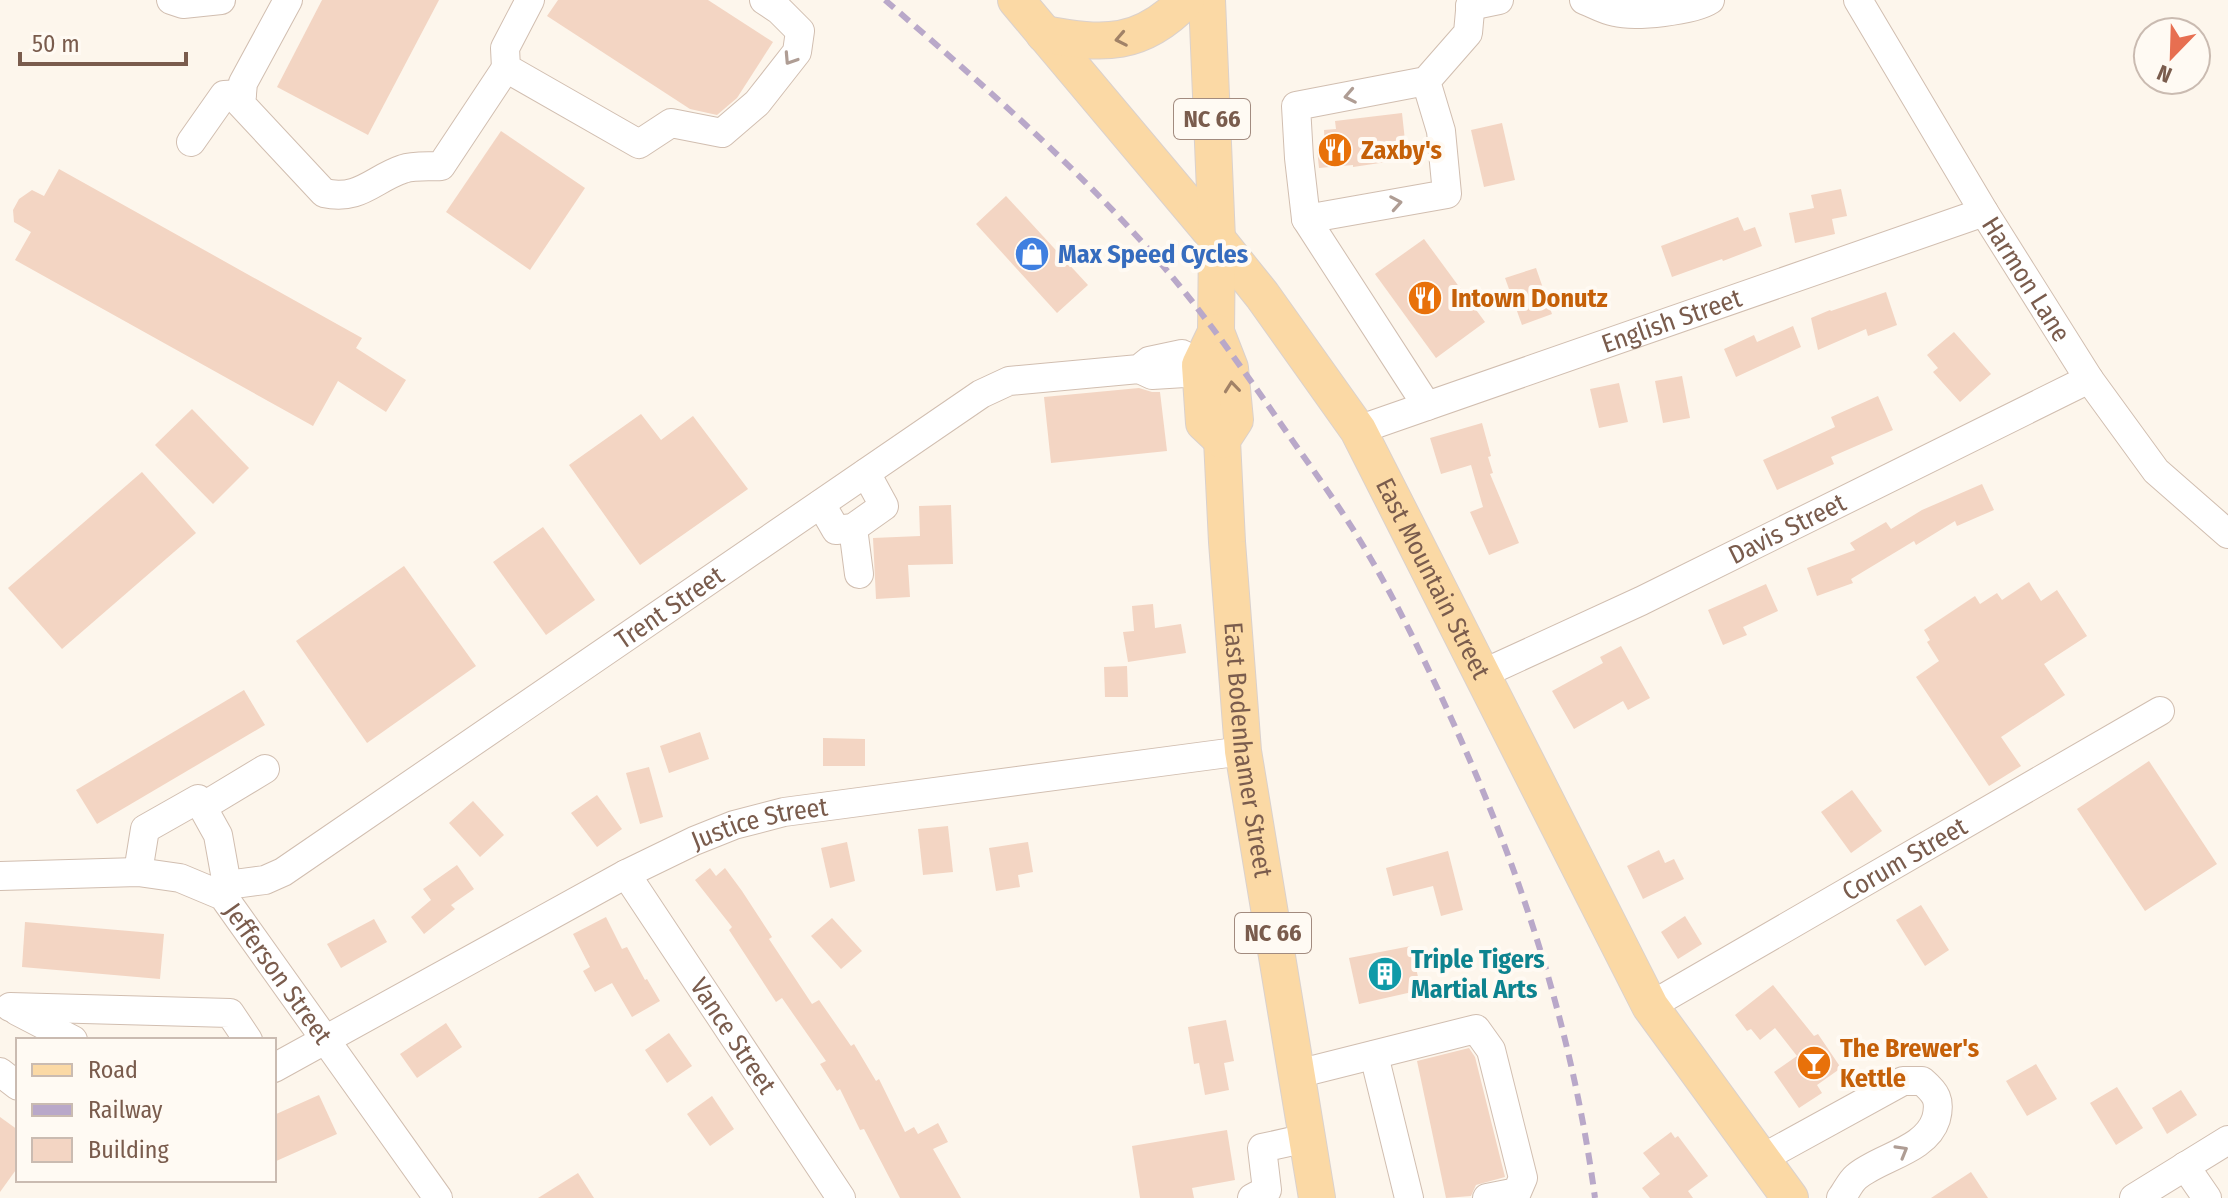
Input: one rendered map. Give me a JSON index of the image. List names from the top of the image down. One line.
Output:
{"streets":{"main road":["NC 66","East Mountain Street","East Bodenhamer Street"],"street":["Harmon Lane","English Street","Davis Street","Trent Street","Justice Street","Corum Street","Jefferson Street","Vance Street"]},"crossings":[["NC 66","East Mountain Street"],["NC 66","East Bodenhamer Street"],["Harmon Lane","English Street"],["Harmon Lane","Davis Street"],["English Street","East Mountain Street"],["Davis Street","East Mountain Street"],["East Mountain Street","East Bodenhamer Street"],["East Mountain Street","Corum Street"],["Trent Street","East Bodenhamer Street"],["Trent Street","Jefferson Street"],["East Bodenhamer Street","Justice Street"],["Justice Street","Jefferson Street"],["Justice Street","Vance Street"]],"places":{"restaurant":["Zaxby's","Intown Donutz"],"shop":["Max Speed Cycles"],"building":["Triple Tigers Martial Arts"],"bar":["The Brewer's Kettle"]},"legend":["Road","Railway","Building"],"scale_bar":"50 m","north":"bottom left"}
